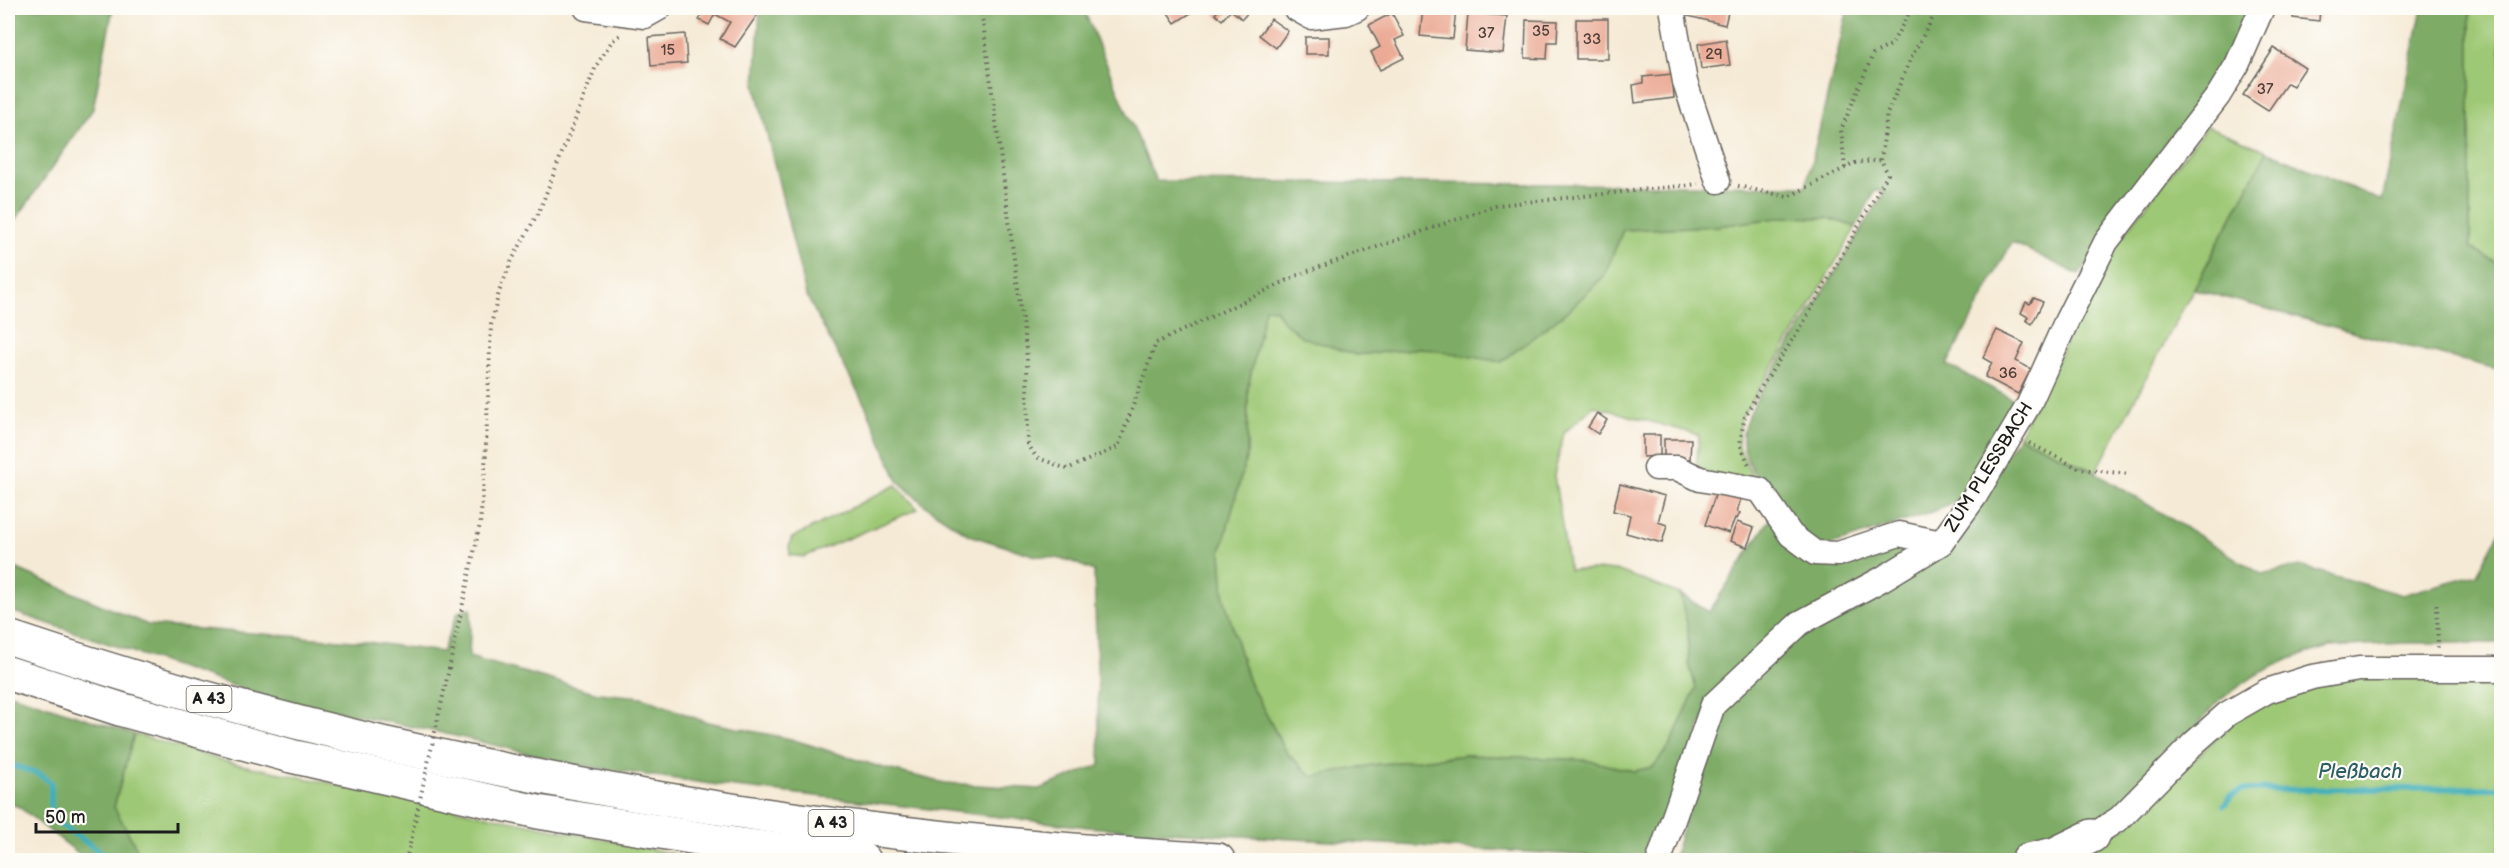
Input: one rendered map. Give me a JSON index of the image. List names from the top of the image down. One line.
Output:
{"streets":{"highway":["A 43"],"street":["ZUM PLESSBACH"]},"water":["Pleßbach"],"house_numbers":["35","37","33","15","29","37","36"],"scale_bar":"50 m"}
